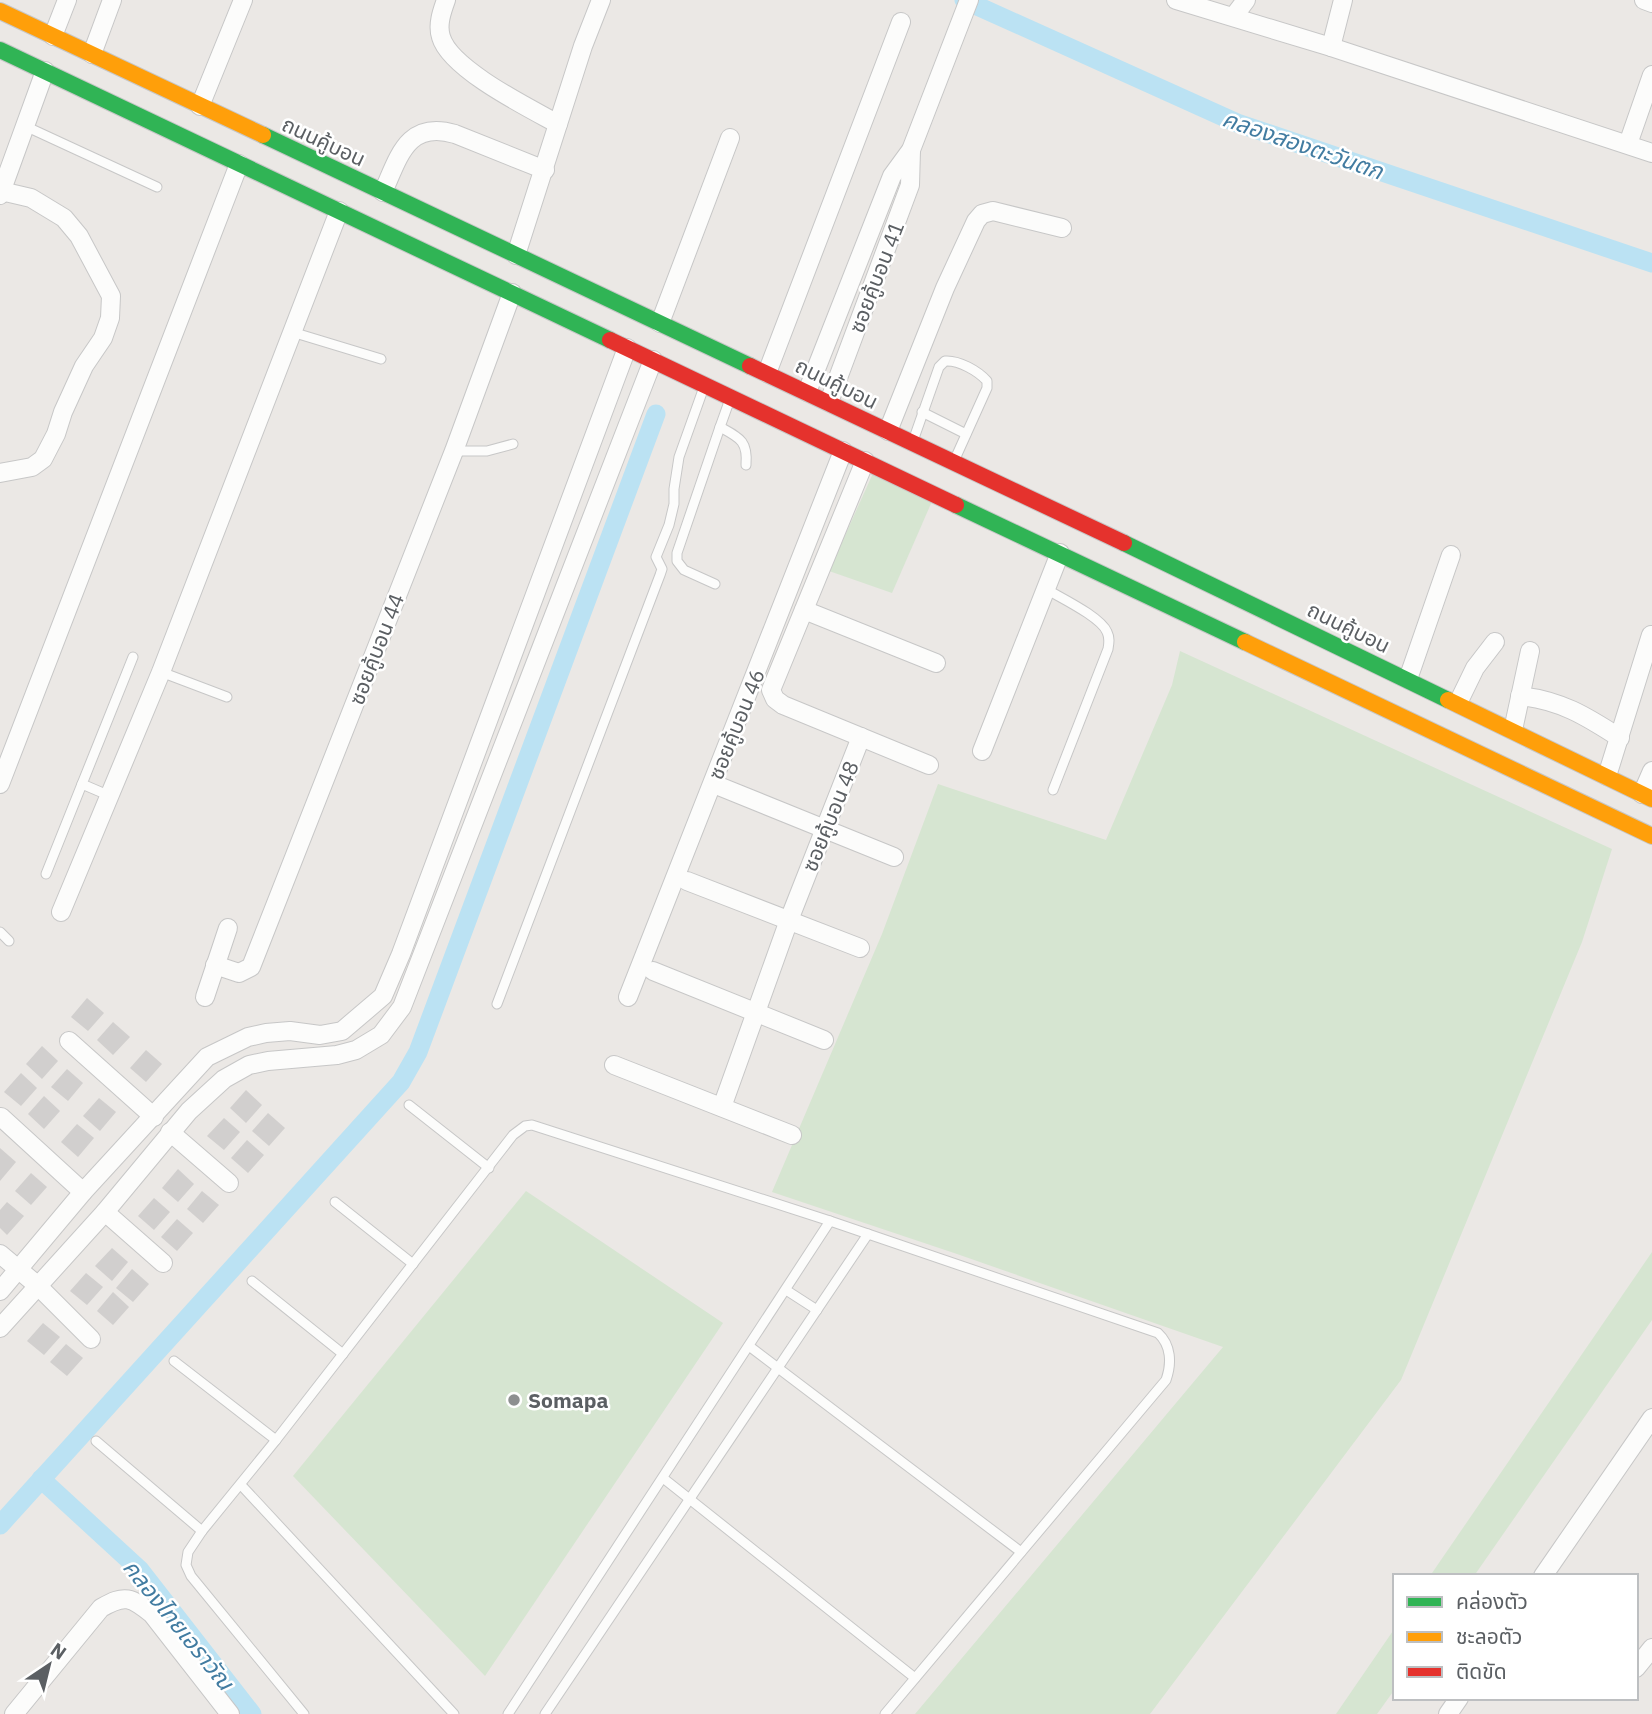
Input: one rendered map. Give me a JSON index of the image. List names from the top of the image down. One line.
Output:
{"streets":{"main road":["ถนนคู้บอน"],"street":["ซอยคู้บอน 41","ซอยคู้บอน 44","ซอยคู้บอน 46","ซอยคู้บอน 48"]},"crossings":[["ถนนคู้บอน","ซอยคู้บอน 41"]],"water":["คลองสองตะวันตก","คลองไทยเอราวัณ"],"places":["Somapa"],"legend":["คล่องตัว","ชะลอตัว","ติดขัด"],"north":"top right"}
